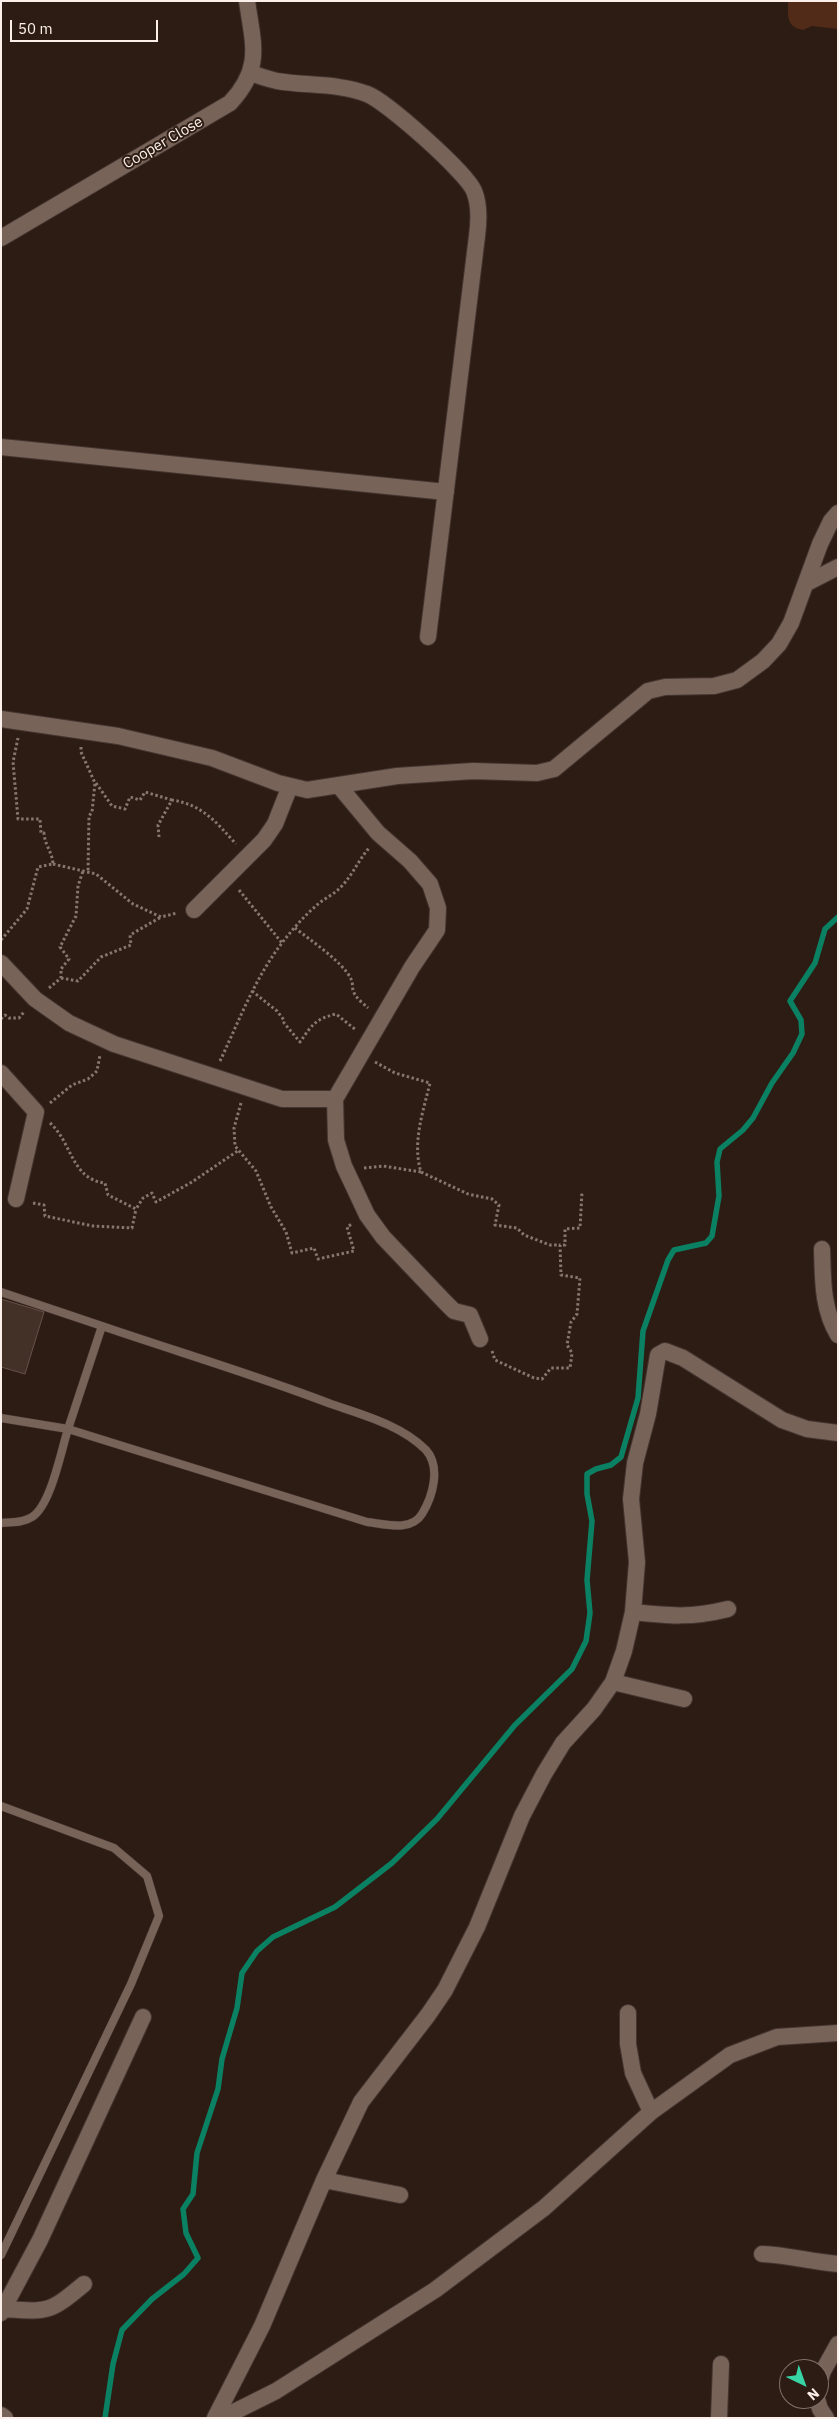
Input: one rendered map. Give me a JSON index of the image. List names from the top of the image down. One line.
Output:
{"streets":{"street":["Cooper Close"]},"scale_bar":"50 m","north":"bottom right"}
